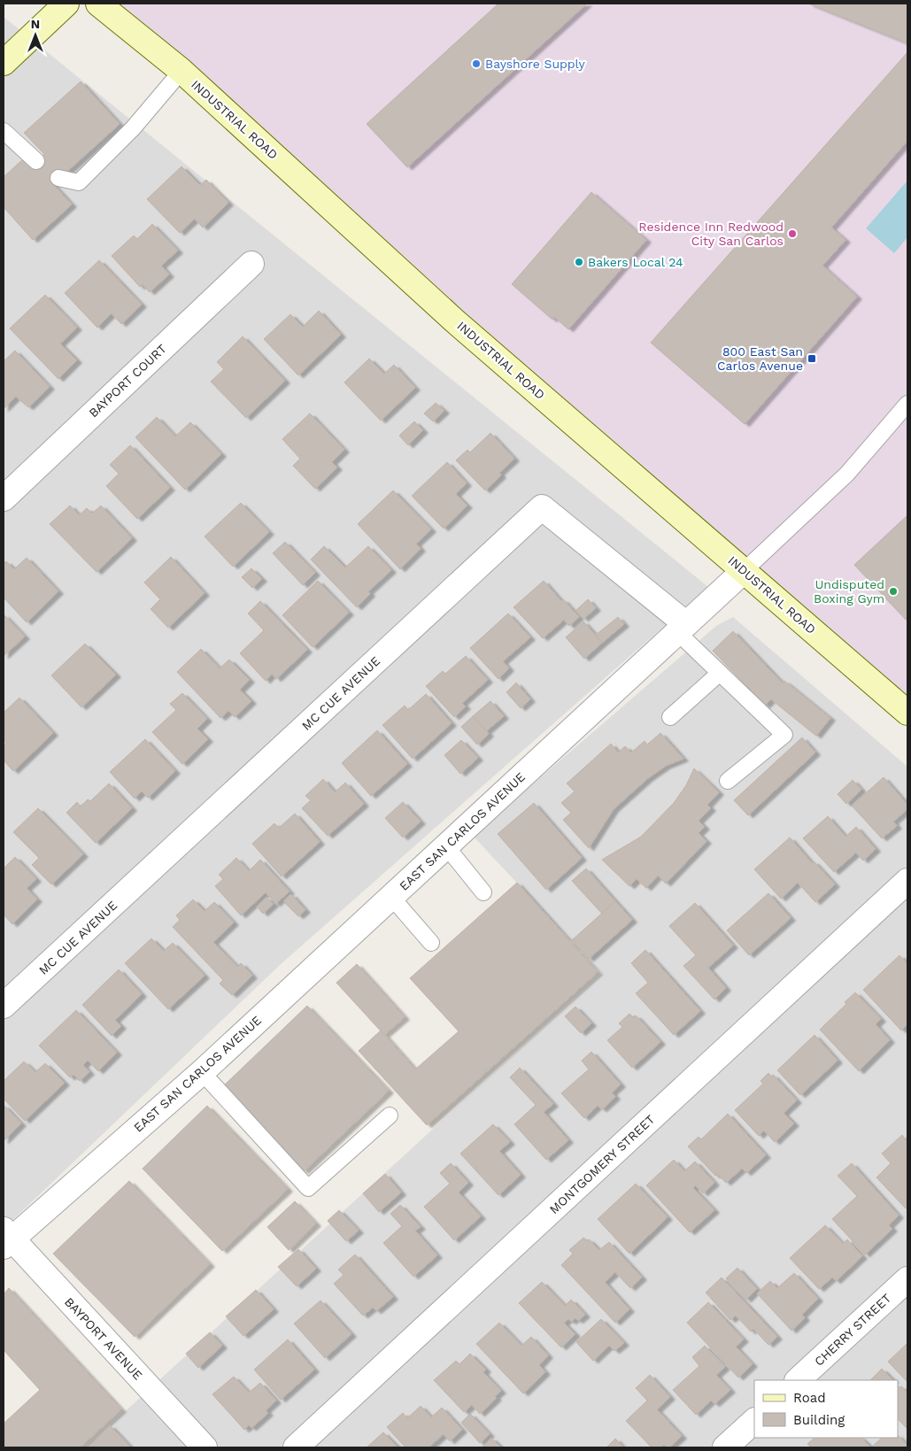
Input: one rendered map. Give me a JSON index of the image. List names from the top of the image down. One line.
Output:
{"streets":{"main road":["INDUSTRIAL ROAD"],"street":["BAYPORT COURT","MC CUE AVENUE","EAST SAN CARLOS AVENUE","MONTGOMERY STREET","CHERRY STREET","BAYPORT AVENUE"]},"crossings":[["INDUSTRIAL ROAD","EAST SAN CARLOS AVENUE"],["MC CUE AVENUE","EAST SAN CARLOS AVENUE"],["EAST SAN CARLOS AVENUE","BAYPORT AVENUE"]],"places":{"other":["Bayshore Supply","Residence Inn Redwood City San Carlos","Bakers Local 24","Undisputed Boxing Gym"],"transit":["800 East San Carlos Avenue"]},"legend":["Road","Building"],"north":"top"}
